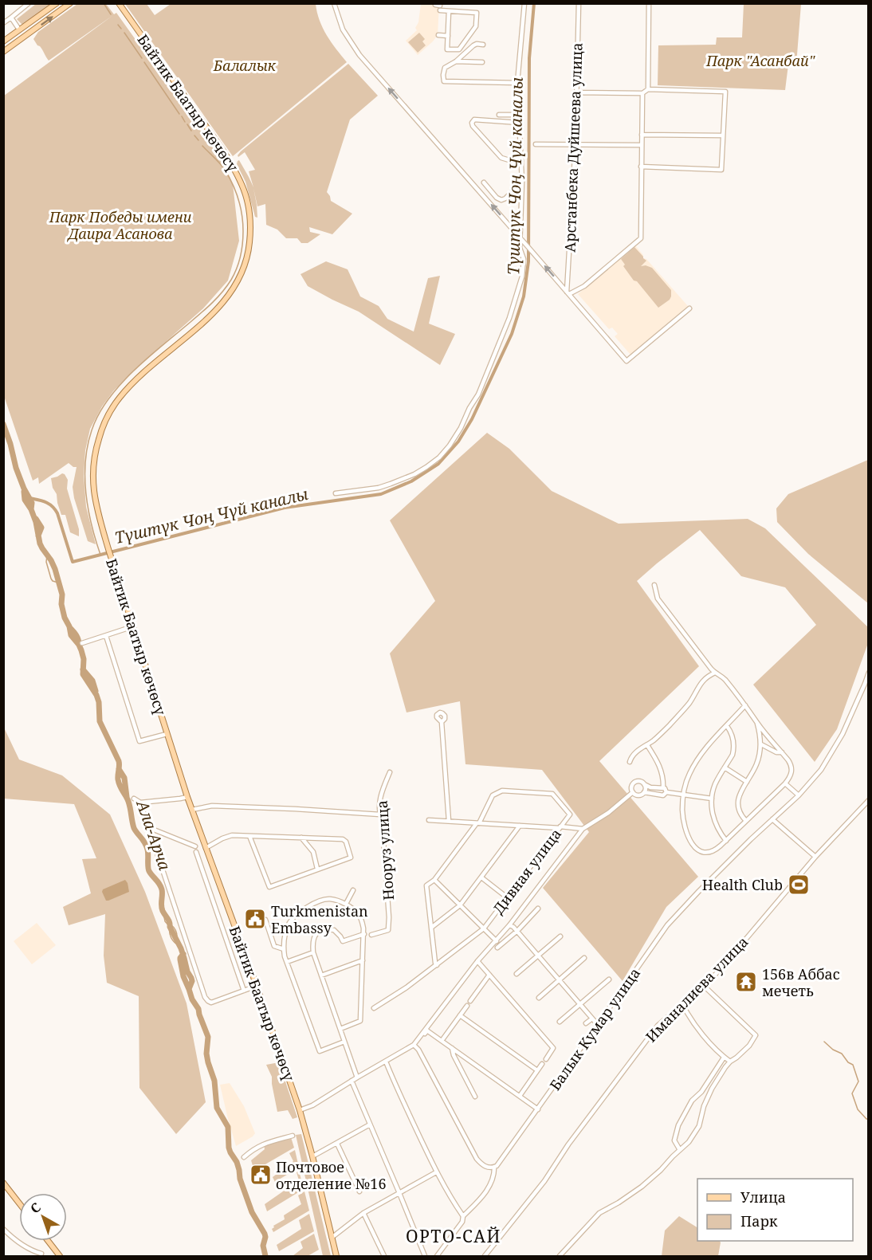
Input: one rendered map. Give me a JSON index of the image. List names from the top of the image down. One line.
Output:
{"streets":{"main road":["Байтик Баатыр көчөсү"],"street":["Арстанбека Дуйшеева улица","Нооруз улица","Дивная улица","Иманалиева улица","Балык Кумар улица"]},"districts":["ОРТО-САЙ"],"water":["Түштүк Чоң Чүй каналы","Ала-Арча"],"parks":["Парк \"Асанбай\"","Балалык","Парк Победы имени Даира Асанова"],"places":{"sports":["Health Club"],"public building":["Turkmenistan Embassy","Почтовое отделение №16"],"temple":["156в Аббас мечеть"]},"legend":["Улица","Парк"],"north":"top left"}
